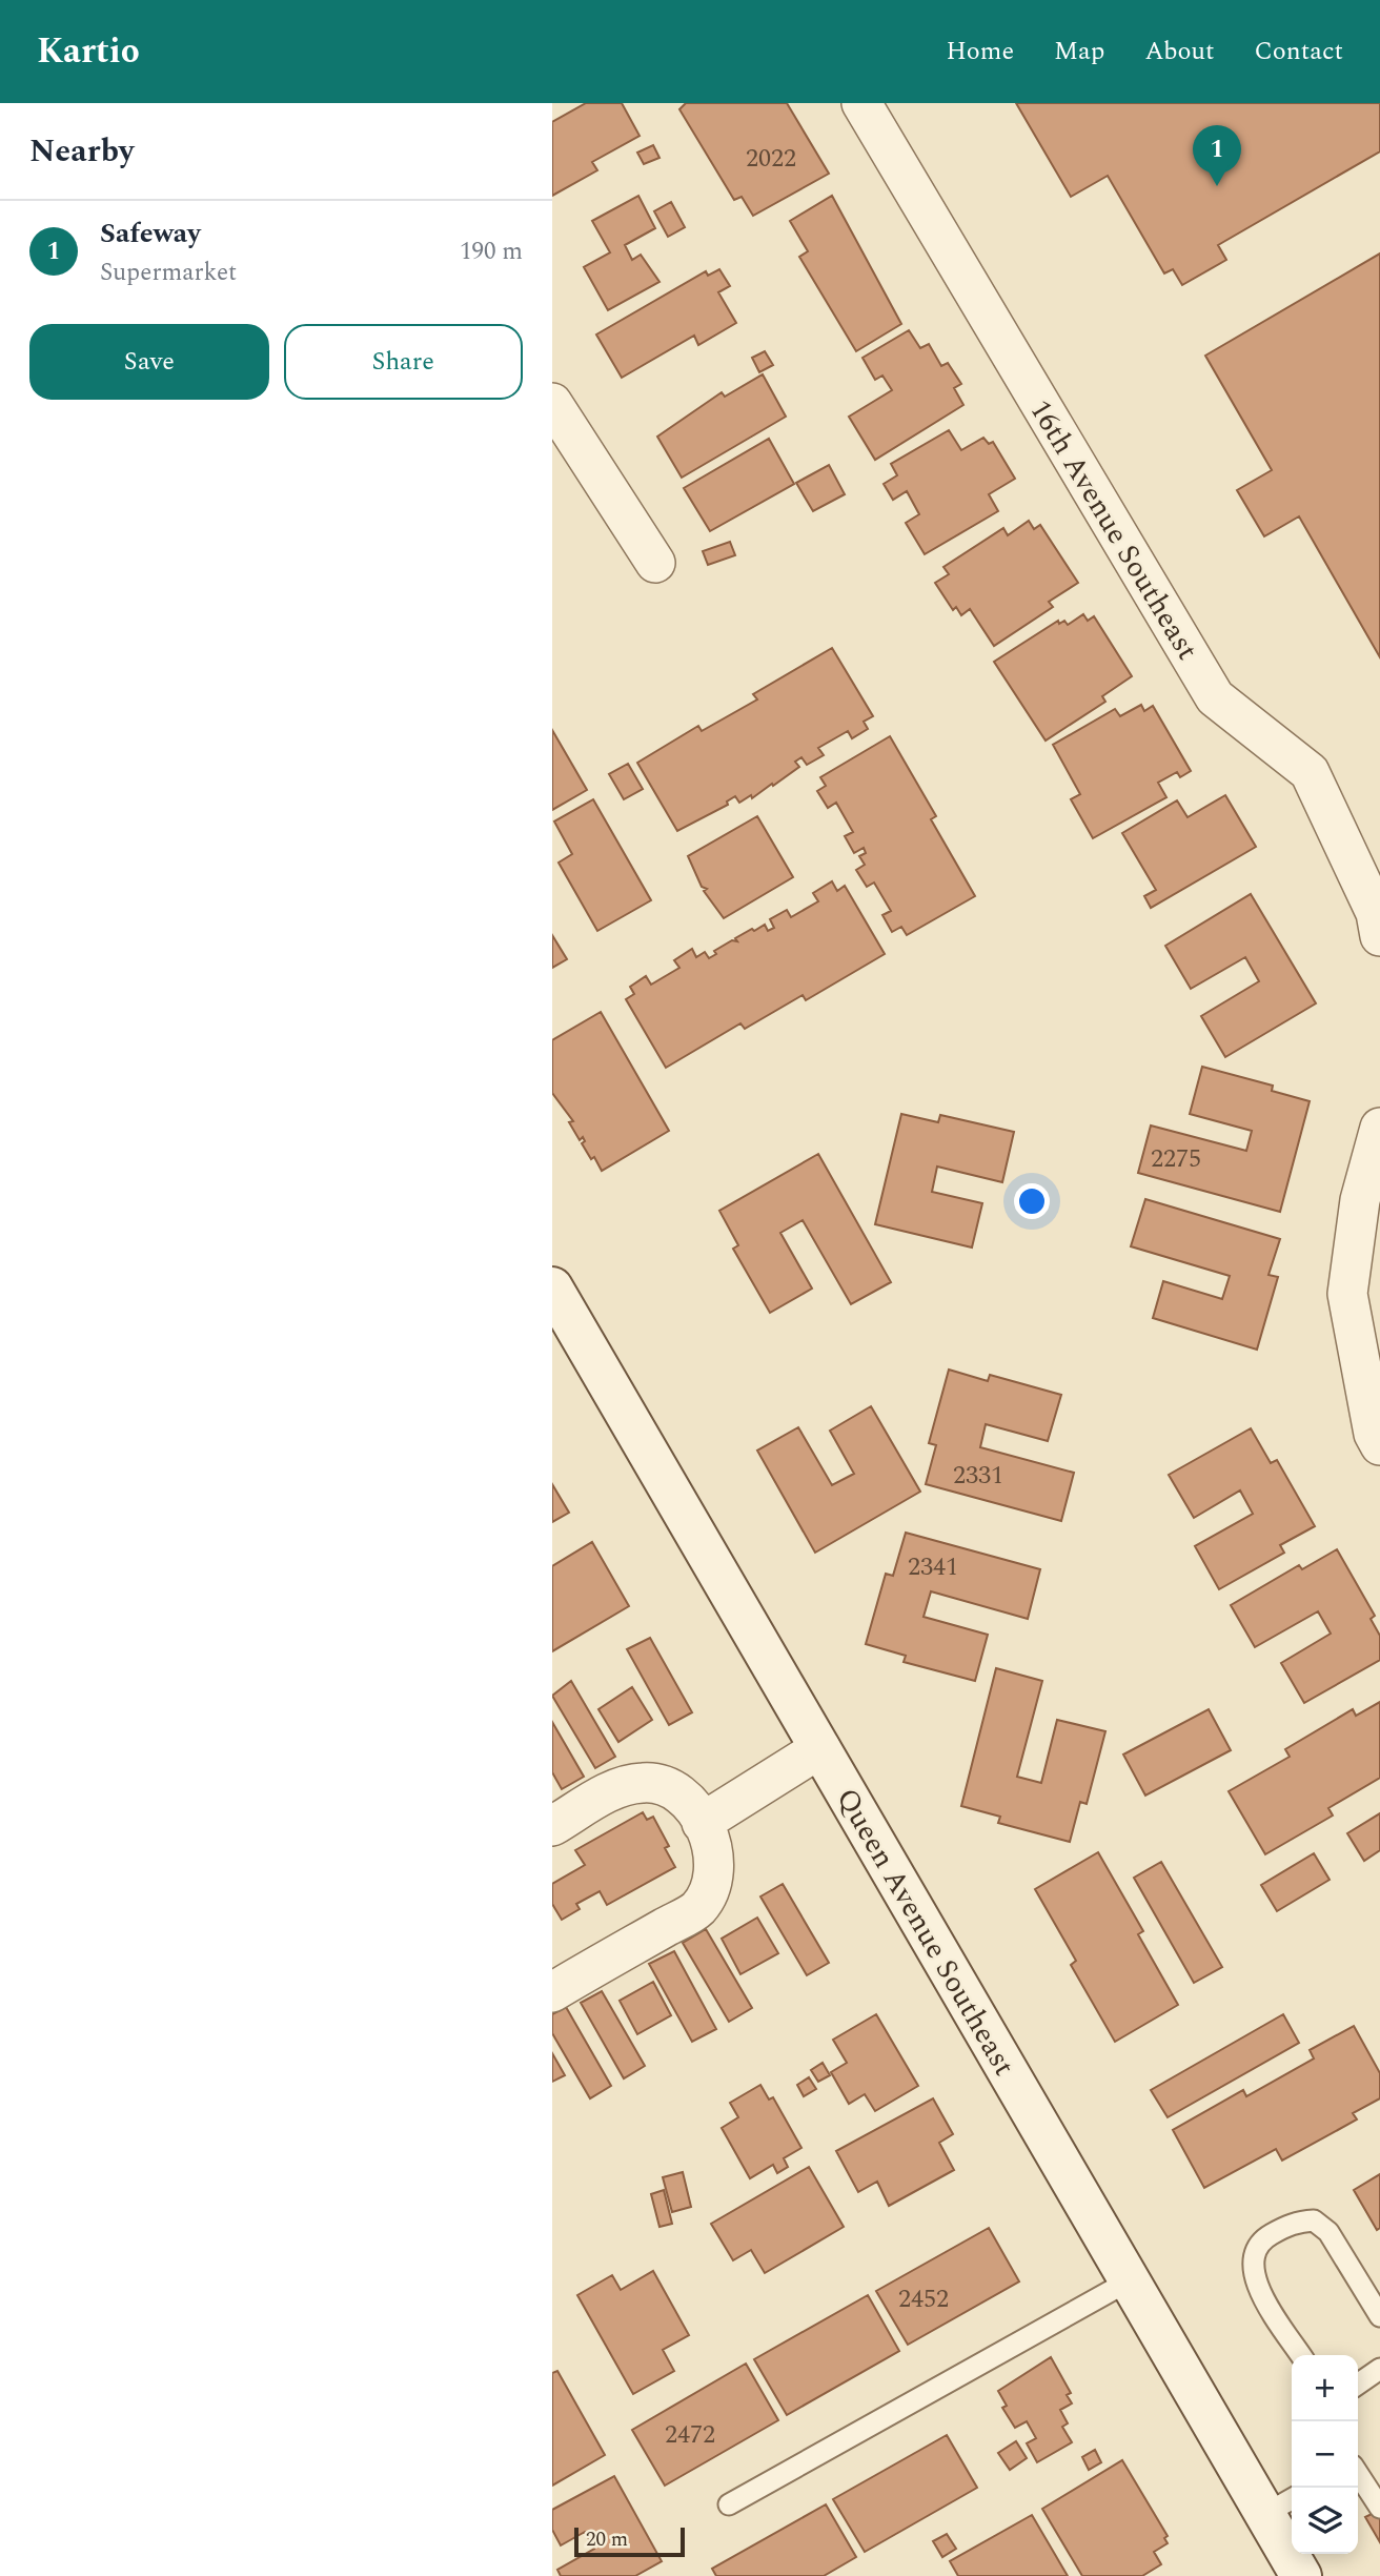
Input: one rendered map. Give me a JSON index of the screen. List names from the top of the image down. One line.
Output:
{"streets":{"main road":["Queen Avenue Southeast"],"street":["16th Avenue Southeast"]},"house_numbers":["2022","2275","2331","2341","2452","2472"],"scale_bar":"20 m","page":{"header":"Kartio","nav":["Home","Map","About","Contact"],"heading":"Nearby","pins":"1","list":[{"mark":"1","name":"Safeway","note":"Supermarket","value":"190 m"}],"buttons":["Save","Share"],"map_buttons":["+","−"],"scale":"20 m"}}
